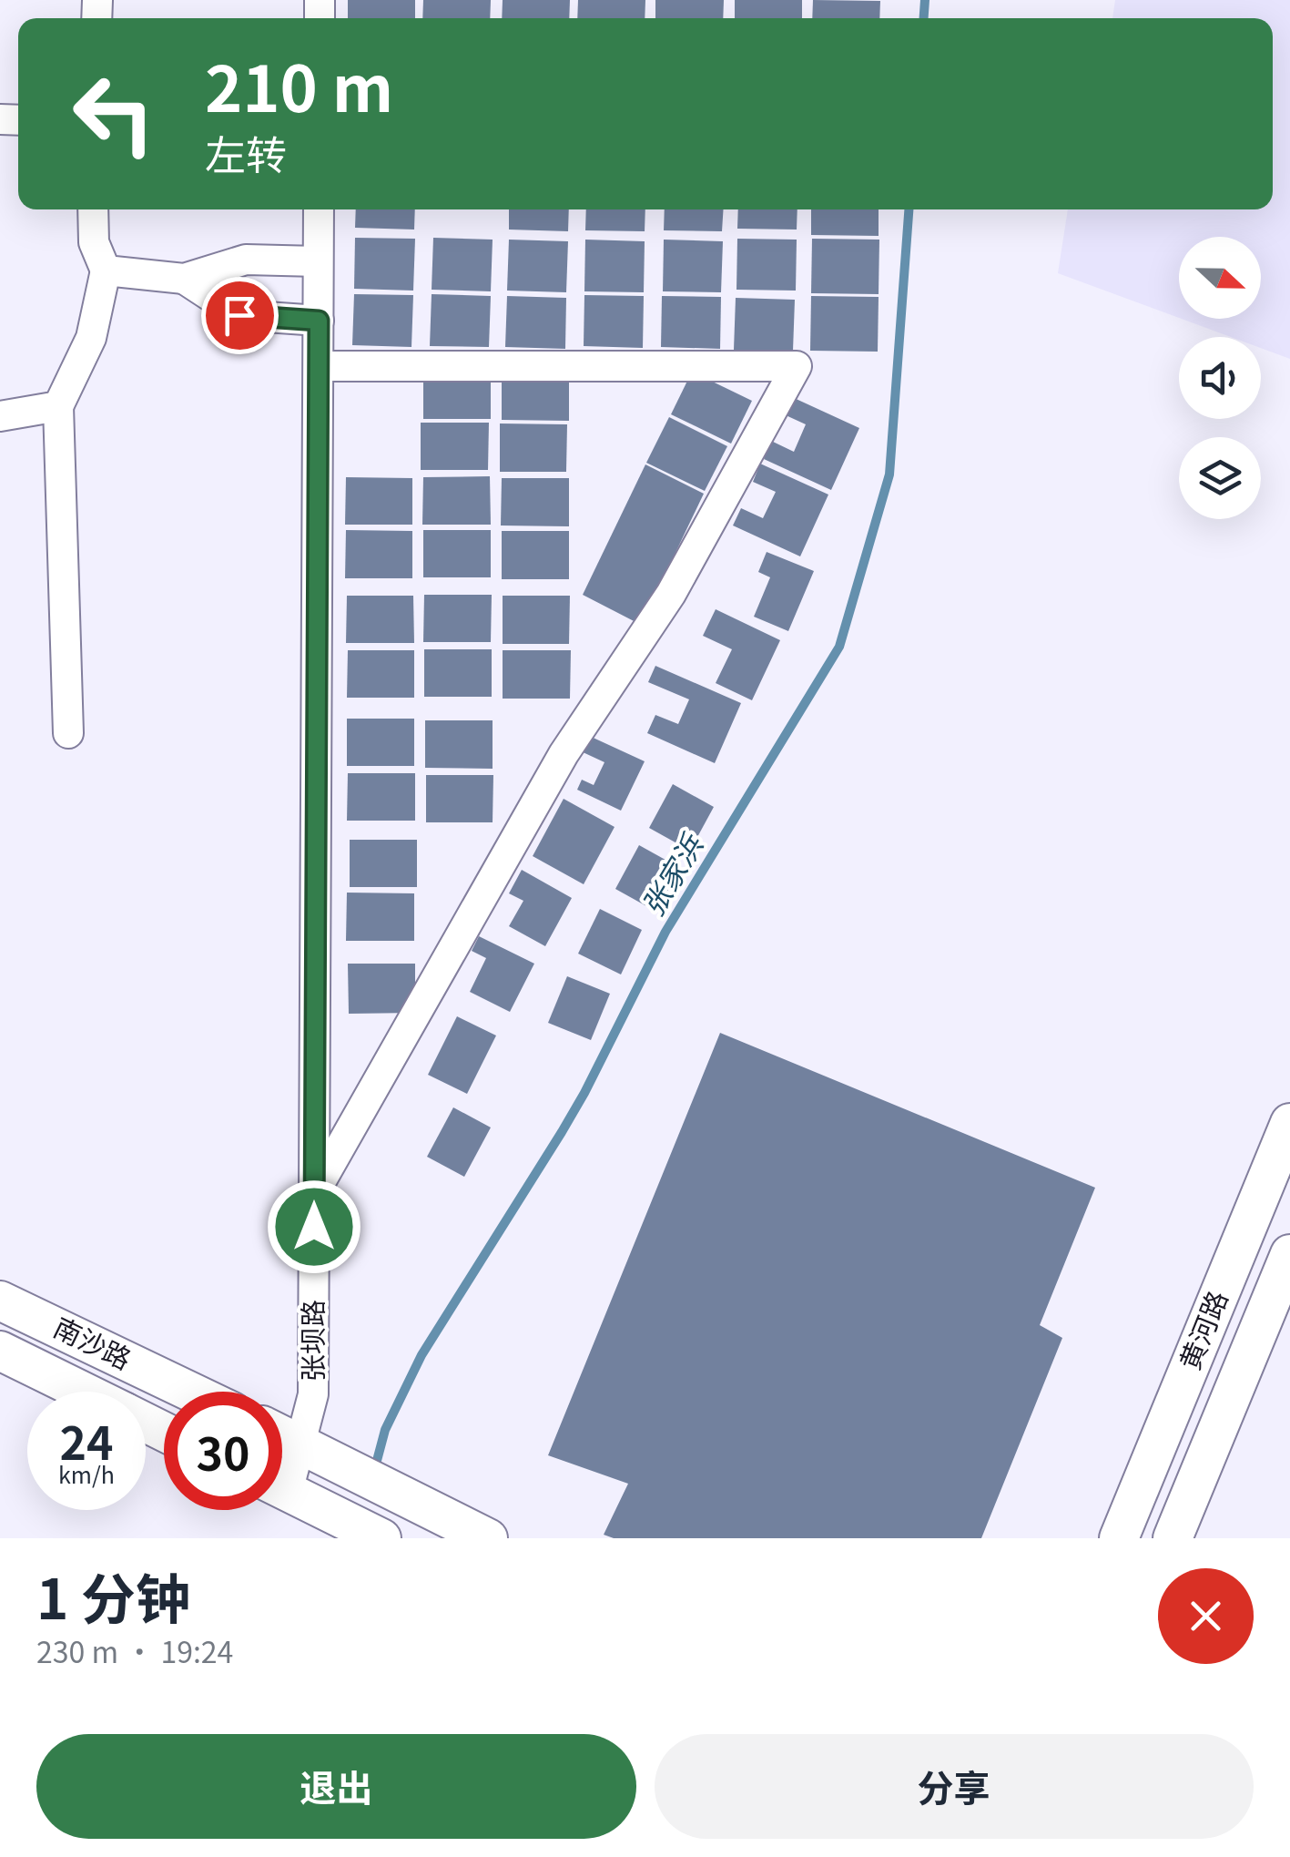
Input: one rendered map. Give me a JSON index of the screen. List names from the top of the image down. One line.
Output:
{"streets":{"main road":["黄河路","南沙路"],"street":["张坝路"]},"water":["张家浜"],"north":"right","page":{"turn":["210 m","左转"],"speed":"24 km/h","limit":"30","heading":["1 分钟","230 m · 19:24"],"buttons":["退出","分享"]}}
